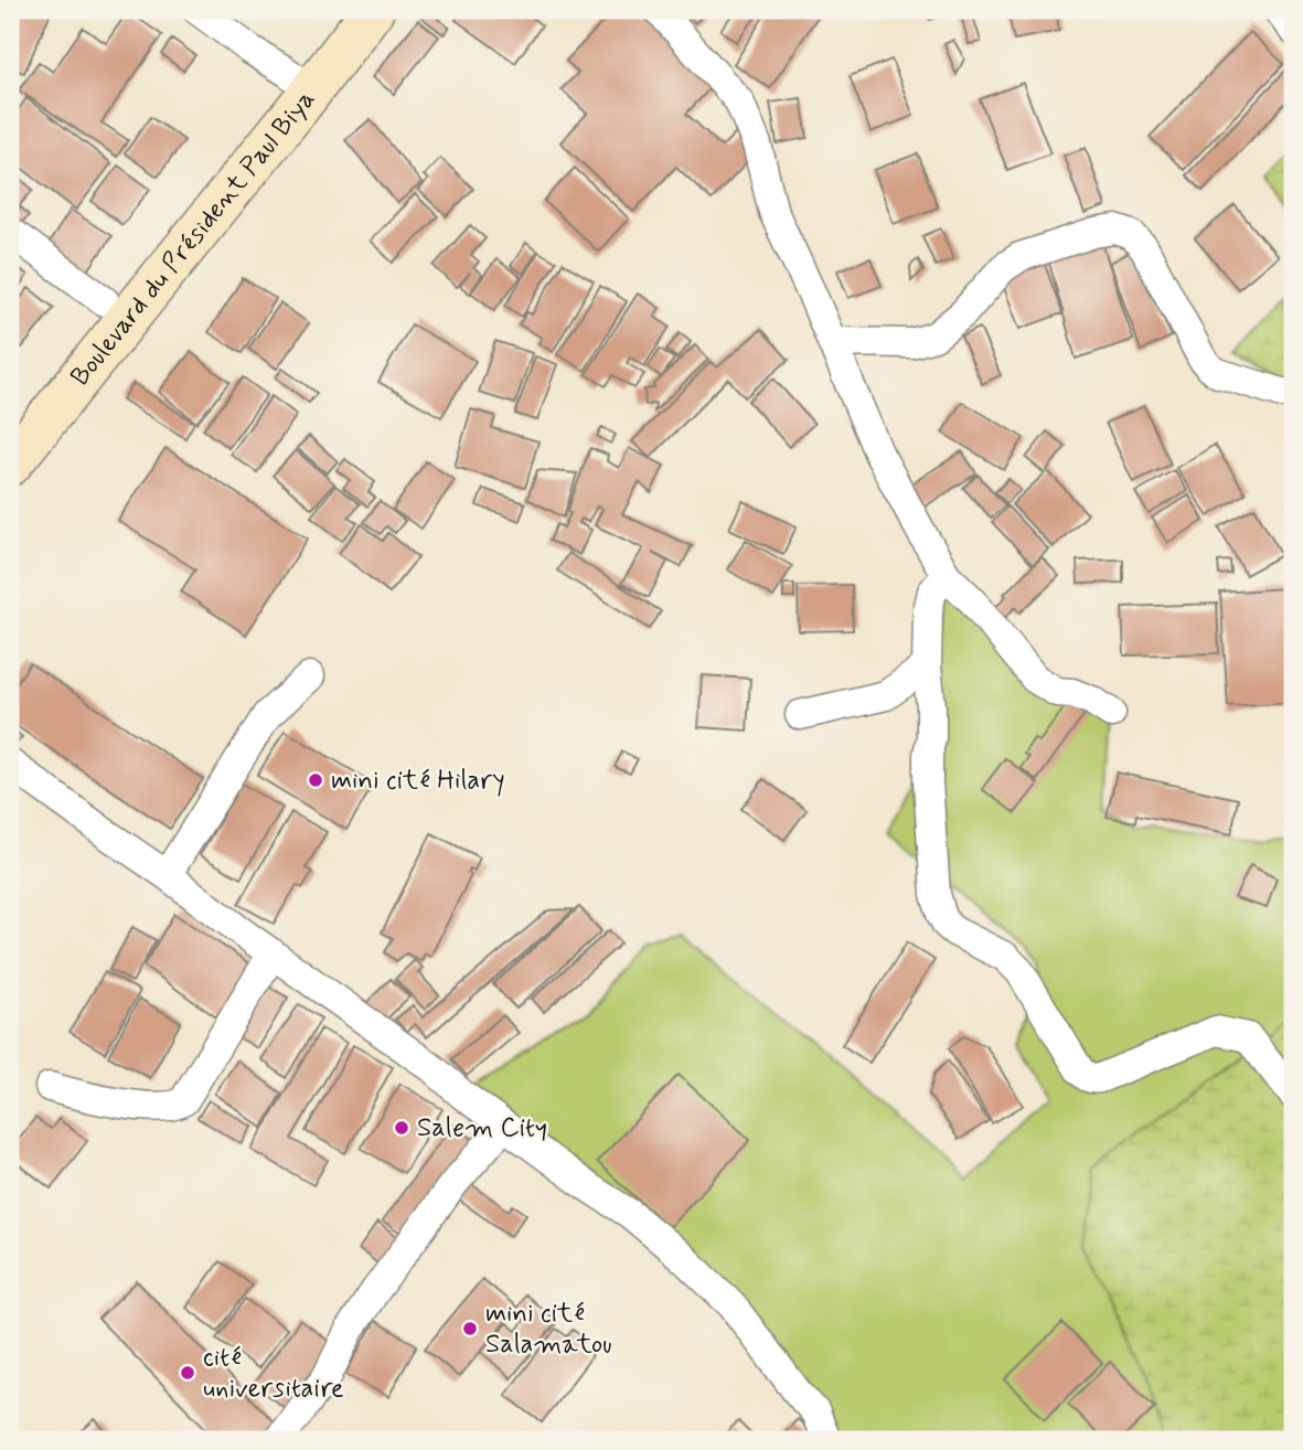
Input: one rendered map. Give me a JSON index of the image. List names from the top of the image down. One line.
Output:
{"streets":{"main road":["Boulevard du Président Paul Biya"]},"places":["mini cité Hilary","Salem City","mini cité Salamatou","cité universitaire"]}
